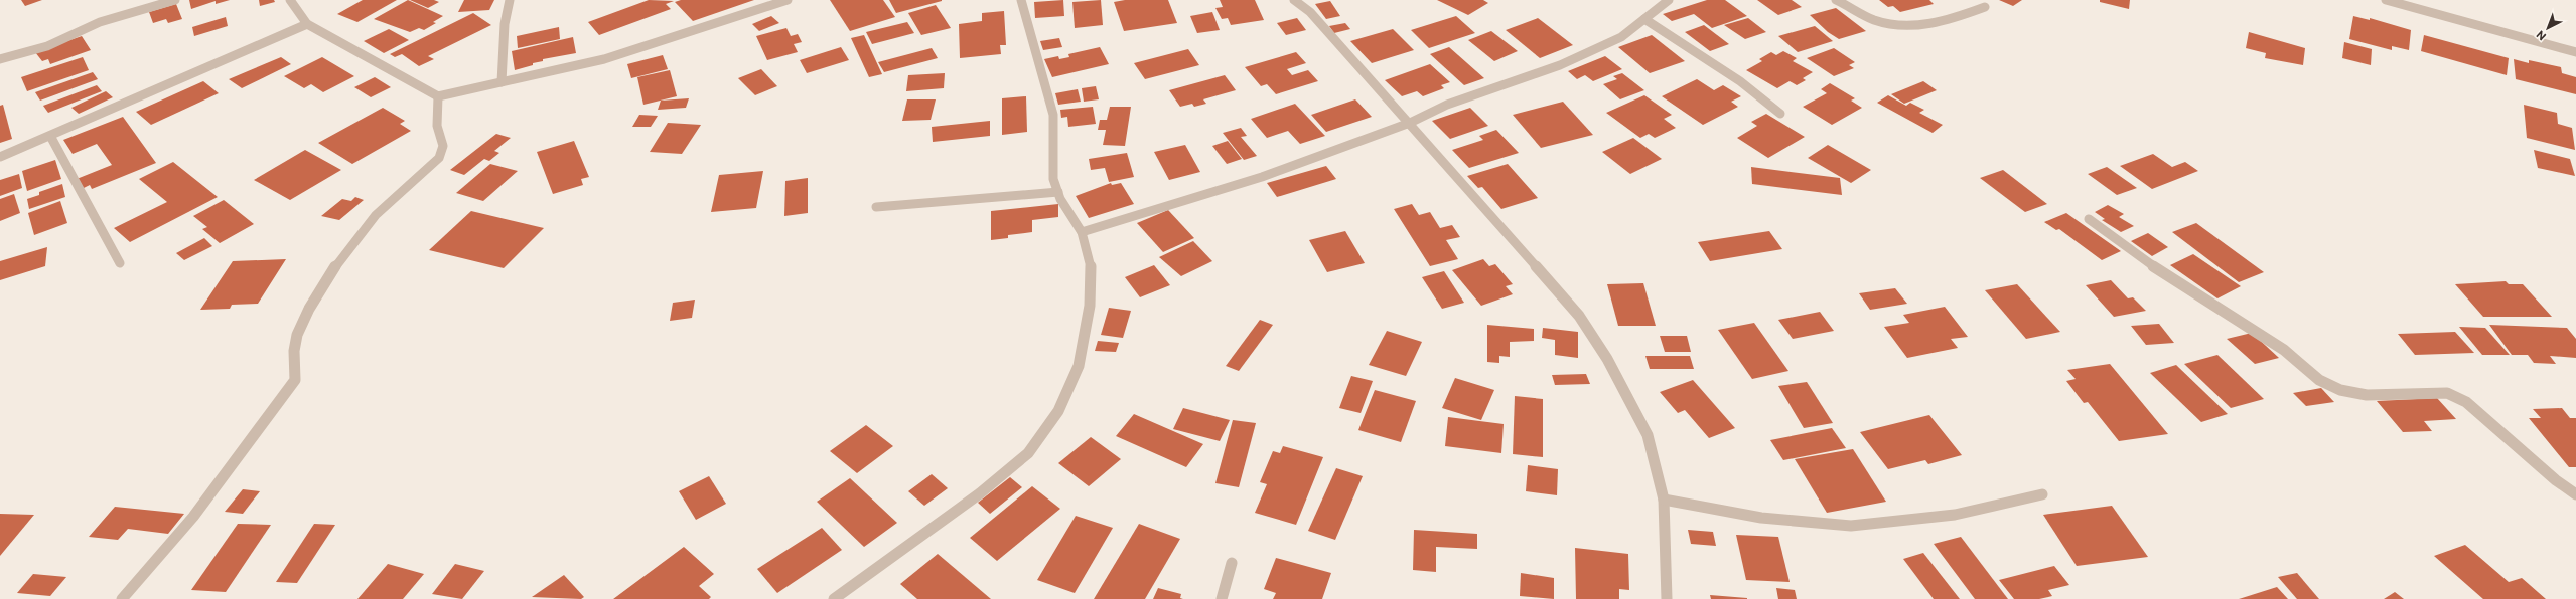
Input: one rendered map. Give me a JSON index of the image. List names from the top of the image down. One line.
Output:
{"north":"bottom left"}
